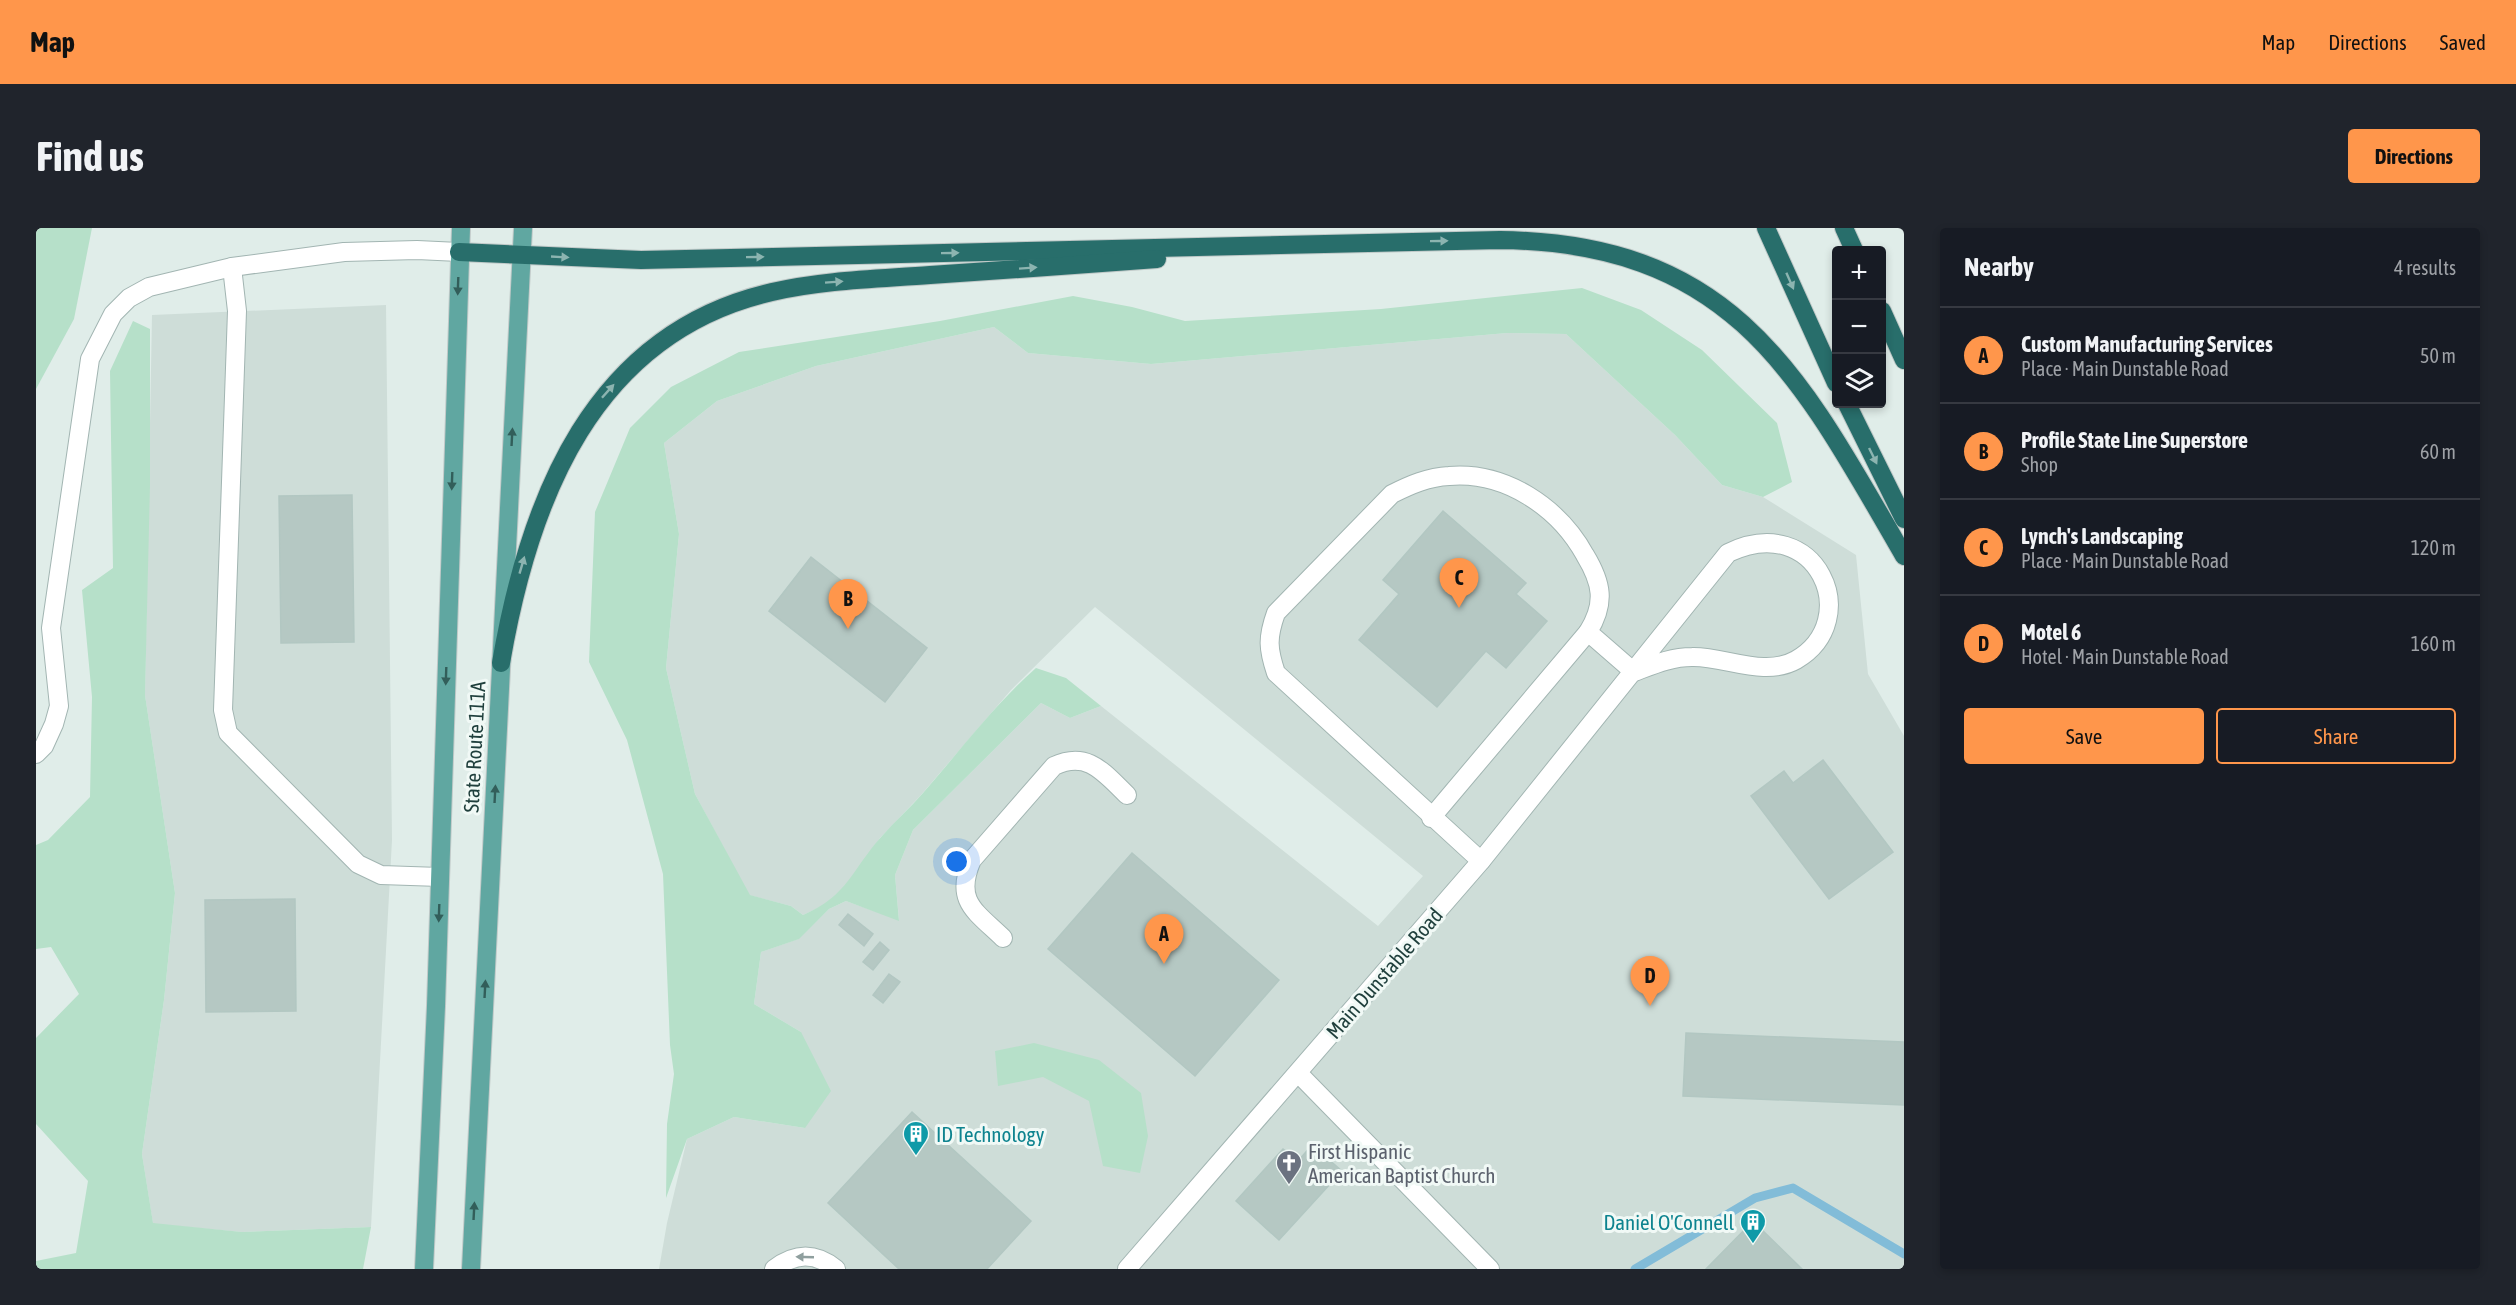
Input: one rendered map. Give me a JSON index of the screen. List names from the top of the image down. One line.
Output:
{"streets":{"main road":["State Route 111A"],"street":["Main Dunstable Road"]},"places":{"building":["ID Technology","Daniel O'Connell"],"church":["First Hispanic American Baptist Church"]},"page":{"header":"Map","nav":["Map","Directions","Saved"],"buttons":["Directions",["Save","Share"]],"title":"Find us","heading":["Nearby","4 results"],"map_buttons":["+","−"],"list":[{"mark":"A","name":"Custom Manufacturing Services","note":"Place · Main Dunstable Road","value":"50 m"},{"mark":"B","name":"Profile State Line Superstore","note":"Shop","value":"60 m"},{"mark":"C","name":"Lynch's Landscaping","note":"Place · Main Dunstable Road","value":"120 m"},{"mark":"D","name":"Motel 6","note":"Hotel · Main Dunstable Road","value":"160 m"}],"pins":["C","B","A","D"]}}
